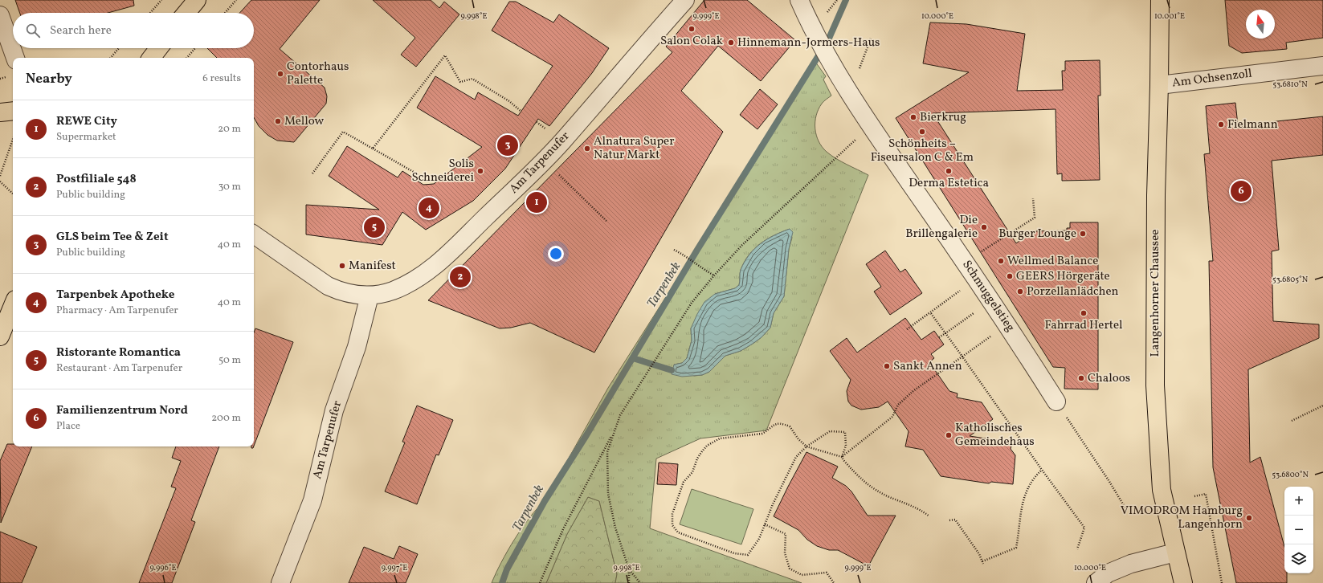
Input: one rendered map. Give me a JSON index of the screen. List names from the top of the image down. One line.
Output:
{"streets":{"main road":["Langenhorner Chaussee"],"street":["Am Ochsenzoll","Am Tarpenufer","Schmuggelstieg"]},"crossings":[["Am Ochsenzoll","Langenhorner Chaussee"]],"water":["Tarpenbek"],"places":["Salon Colak","Hinnemann-Jormers-Haus","Contorhaus Palette","Bierkrug","Mellow","Fielmann","Schönheits – Fiseursalon C & Em","Alnatura Super Natur Markt","Solis Schneiderei","Derma Estetica","Die Brillengalerie","Burger Lounge","Wellmed Balance","Manifest","GEERS Hörgeräte","Porzellanlädchen","Fahrrad Hertel","Sankt Annen","Chaloos","Katholisches Gemeindehaus","VIMODROM Hamburg Langenhorn"],"north":"top","page":{"search":"Search here","heading":["Nearby","6 results"],"list":[{"mark":"1","name":"REWE City","note":"Supermarket","value":"20 m"},{"mark":"2","name":"Postfiliale 548","note":"Public building","value":"30 m"},{"mark":"3","name":"GLS beim Tee & Zeit","note":"Public building","value":"40 m"},{"mark":"4","name":"Tarpenbek Apotheke","note":"Pharmacy · Am Tarpenufer","value":"40 m"},{"mark":"5","name":"Ristorante Romantica","note":"Restaurant · Am Tarpenufer","value":"50 m"},{"mark":"6","name":"Familienzentrum Nord","note":"Place","value":"200 m"}],"pins":["3","6","1","4","5","2"],"map_buttons":["+","−"]},"coordinates":["9.998°E","9.999°E","10.000°E","10.001°E","53.6810°N","53.6805°N","53.6800°N","9.996°E","9.997°E"]}
